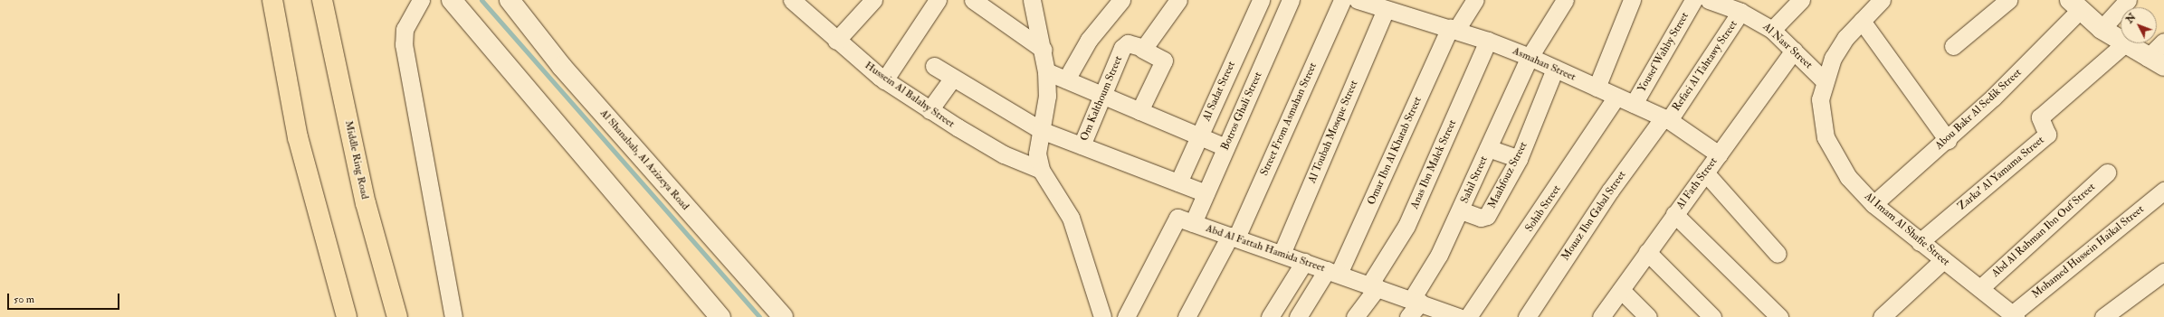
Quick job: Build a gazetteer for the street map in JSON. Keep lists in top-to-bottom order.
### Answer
{
  "streets": {
    "highway": ["Middle Ring Road"],
    "street": [
      "Al Nasr Street",
      "Yousef Wahby Street",
      "Asmahan Street",
      "Refaei Al Tahtawy Street",
      "Al Sadat Street",
      "Hussein Al Balahy Street",
      "Om Kalthoum Street",
      "Abou Bakr Al Sedik Street",
      "Botros Ghali Street",
      "Street From Asmahan Street",
      "Al Toubah Mosque Street",
      "Omar Ibn Al Khatab Street",
      "Al Shanabab, Al Azizeya Road",
      "Anas Ibn Malek Street",
      "Zarka' Al Yamama Street",
      "Maahfouz Street",
      "Sahil Street",
      "Al Fath Street",
      "Sohib Street",
      "Mouaz Ibn Gabal Street",
      "Al Imam Al Shafie Street",
      "Abd Al Rahman Ibn Ouf Street",
      "Abd Al Fattah Hamida Street",
      "Mohamed Hussein Haikal Street"
    ]
  },
  "crossings": [
    ["Al Nasr Street", "Refaei Al Tahtawy Street"],
    ["Al Nasr Street", "Al Fath Street"],
    ["Al Nasr Street", "Al Imam Al Shafie Street"],
    ["Yousef Wahby Street", "Asmahan Street"],
    ["Asmahan Street", "Refaei Al Tahtawy Street"],
    ["Asmahan Street", "Al Toubah Mosque Street"],
    ["Asmahan Street", "Omar Ibn Al Khatab Street"],
    ["Asmahan Street", "Anas Ibn Malek Street"],
    ["Asmahan Street", "Maahfouz Street"],
    ["Asmahan Street", "Sahil Street"],
    ["Asmahan Street", "Al Fath Street"],
    ["Asmahan Street", "Sohib Street"],
    ["Asmahan Street", "Mouaz Ibn Gabal Street"],
    ["Refaei Al Tahtawy Street", "Mouaz Ibn Gabal Street"],
    ["Abou Bakr Al Sedik Street", "Al Imam Al Shafie Street"],
    ["Botros Ghali Street", "Abd Al Fattah Hamida Street"],
    ["Street From Asmahan Street", "Abd Al Fattah Hamida Street"],
    ["Al Toubah Mosque Street", "Abd Al Fattah Hamida Street"],
    ["Omar Ibn Al Khatab Street", "Abd Al Fattah Hamida Street"],
    ["Anas Ibn Malek Street", "Abd Al Fattah Hamida Street"],
    ["Zarka' Al Yamama Street", "Al Imam Al Shafie Street"],
    ["Maahfouz Street", "Sahil Street"],
    ["Sahil Street", "Abd Al Fattah Hamida Street"],
    ["Al Imam Al Shafie Street", "Abd Al Rahman Ibn Ouf Street"],
    ["Al Imam Al Shafie Street", "Mohamed Hussein Haikal Street"]
  ],
  "scale_bar": "50 m",
  "north": "top left"
}
